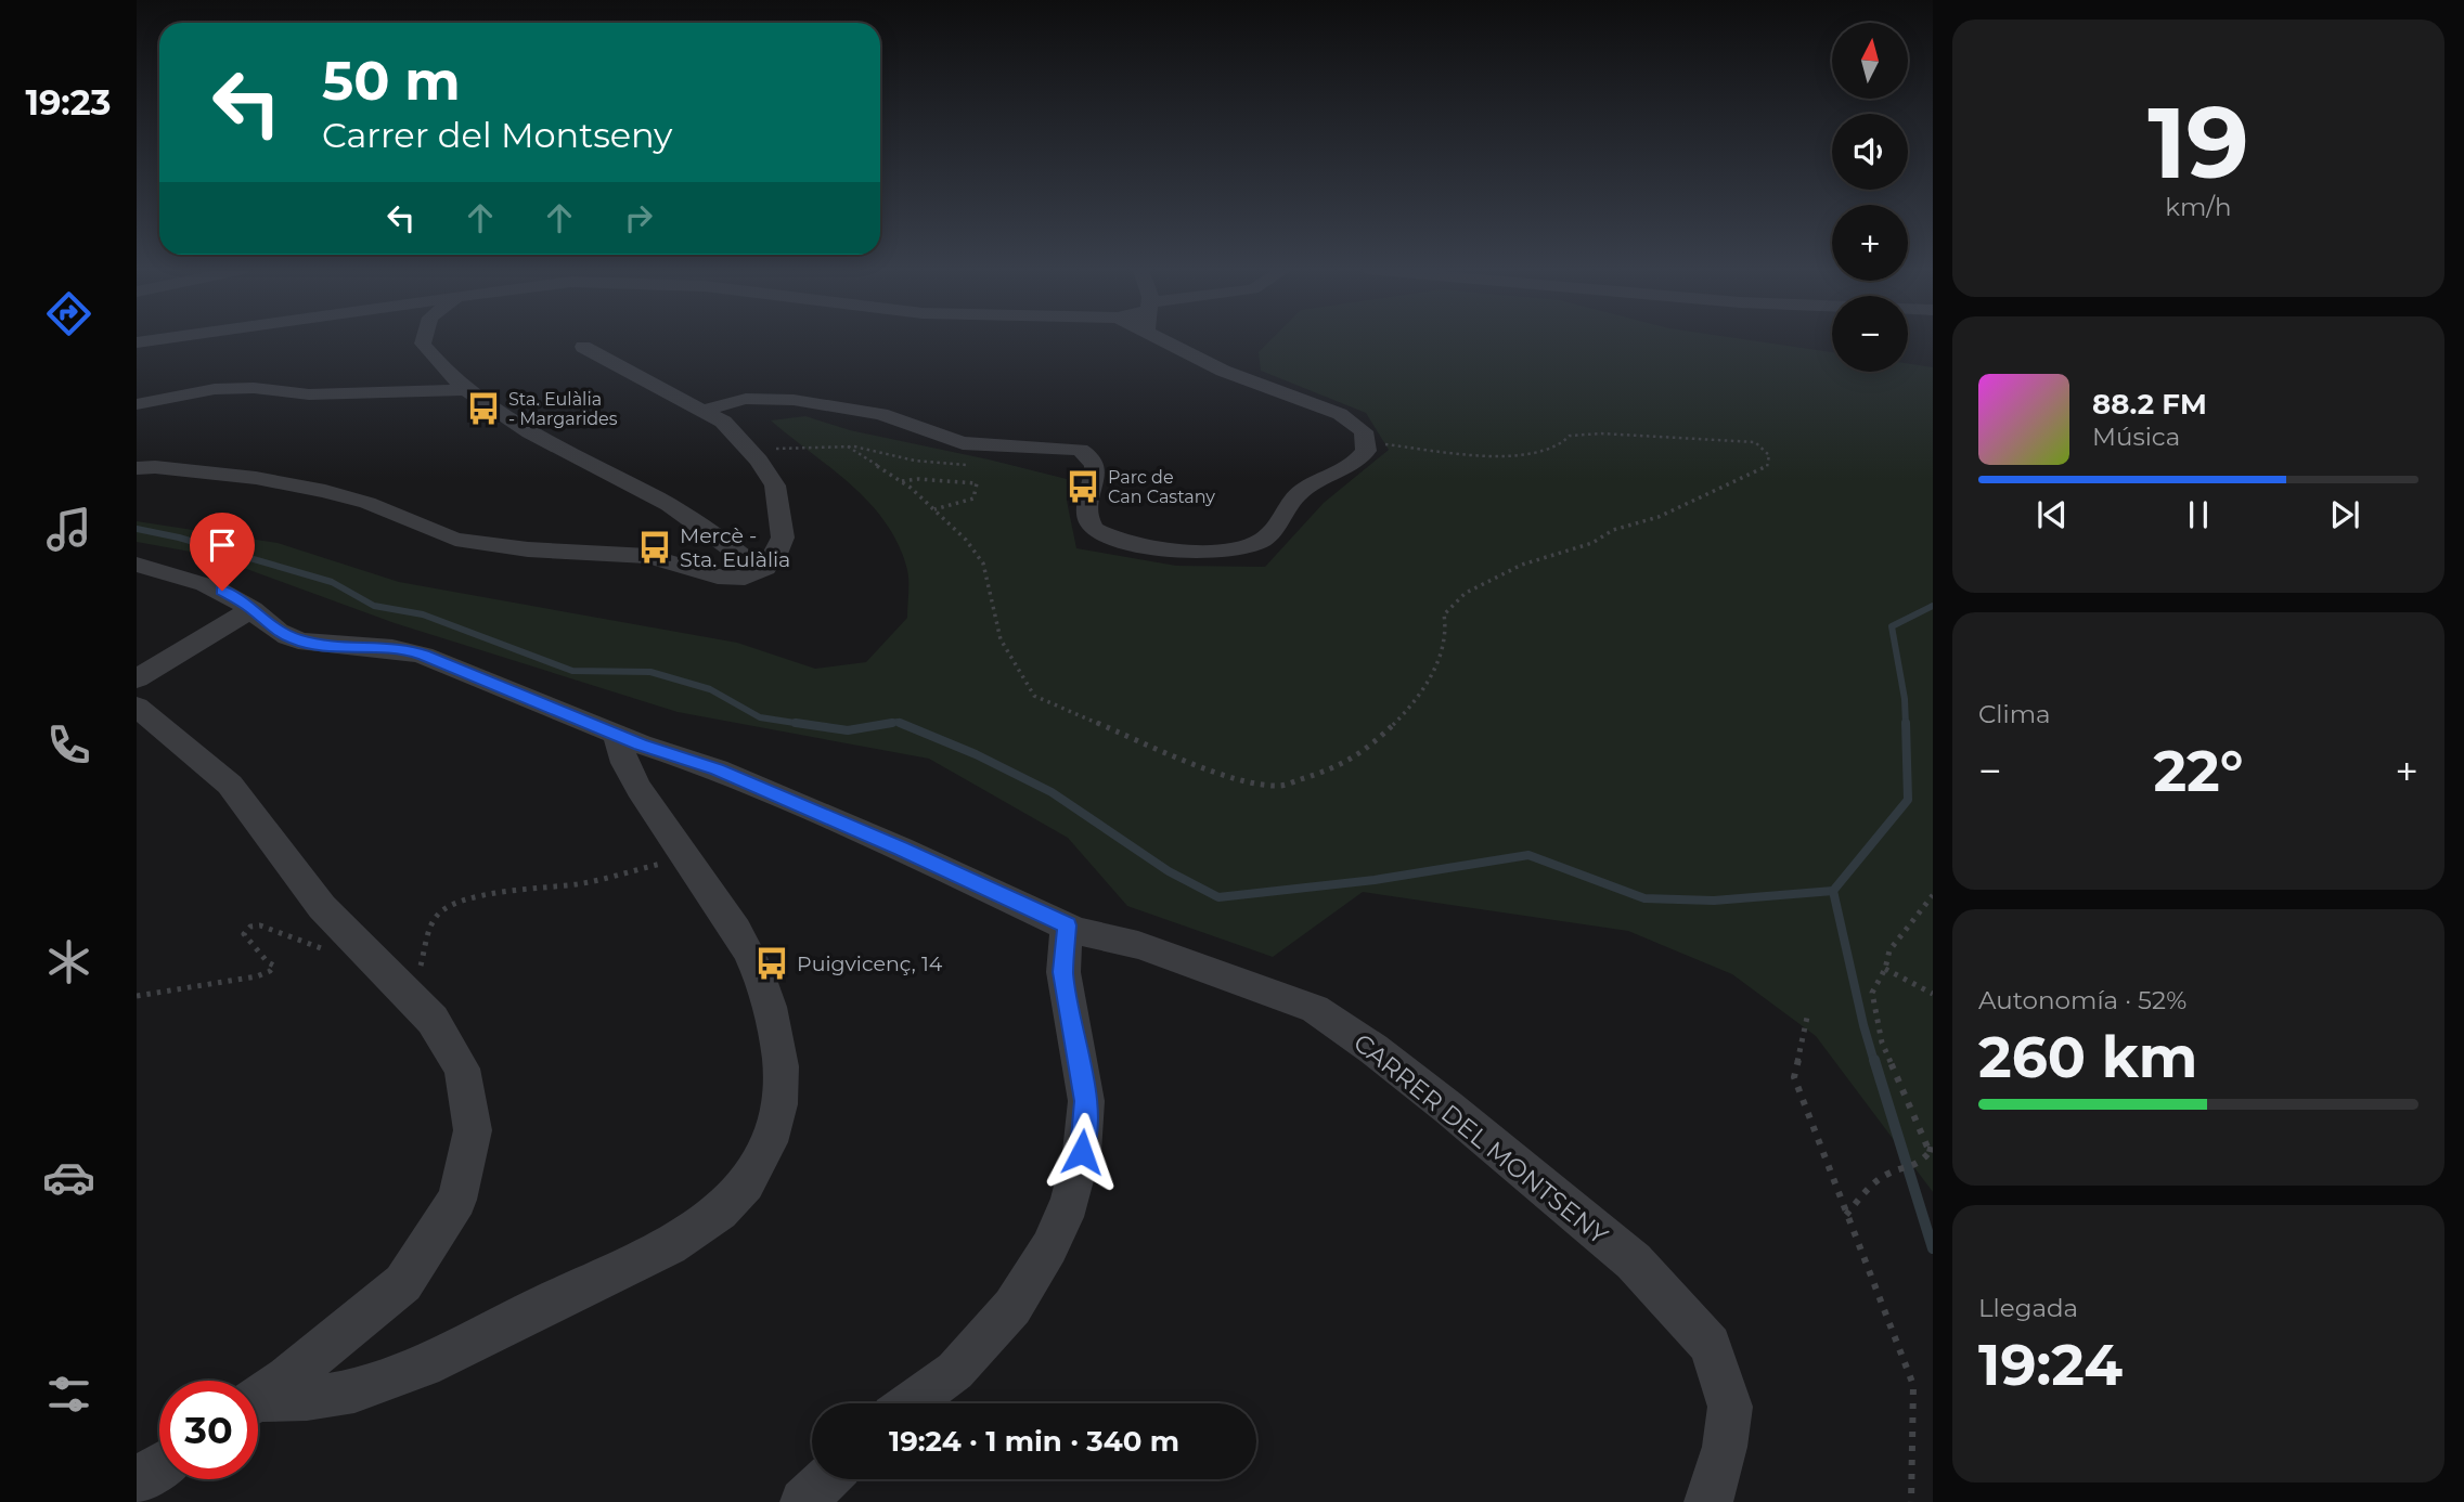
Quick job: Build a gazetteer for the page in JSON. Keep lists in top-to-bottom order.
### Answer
{
  "streets": {
    "street": ["CARRER DEL MONTSENY"]
  },
  "places": {
    "bus stop": [
      "Sta. Eulàlia - Margarides",
      "Parc de Can Castany",
      "Mercè - Sta. Eulàlia",
      "Puigvicenç, 14"
    ]
  },
  "north": "top",
  "page": {
    "tabs": "19:23",
    "tile": [
      ["19", "km/h"],
      "Clima",
      ["Autonomía · 52%", "260 km"],
      ["Llegada", "19:24"]
    ],
    "map_buttons": ["+", "−"],
    "turn": ["50 m", "Carrer del Montseny"],
    "song": ["88.2 FM", "Música"],
    "heat": ["−", "22°", "+"],
    "limit": "30",
    "trip": "19:24 · 1 min · 340 m"
  }
}
